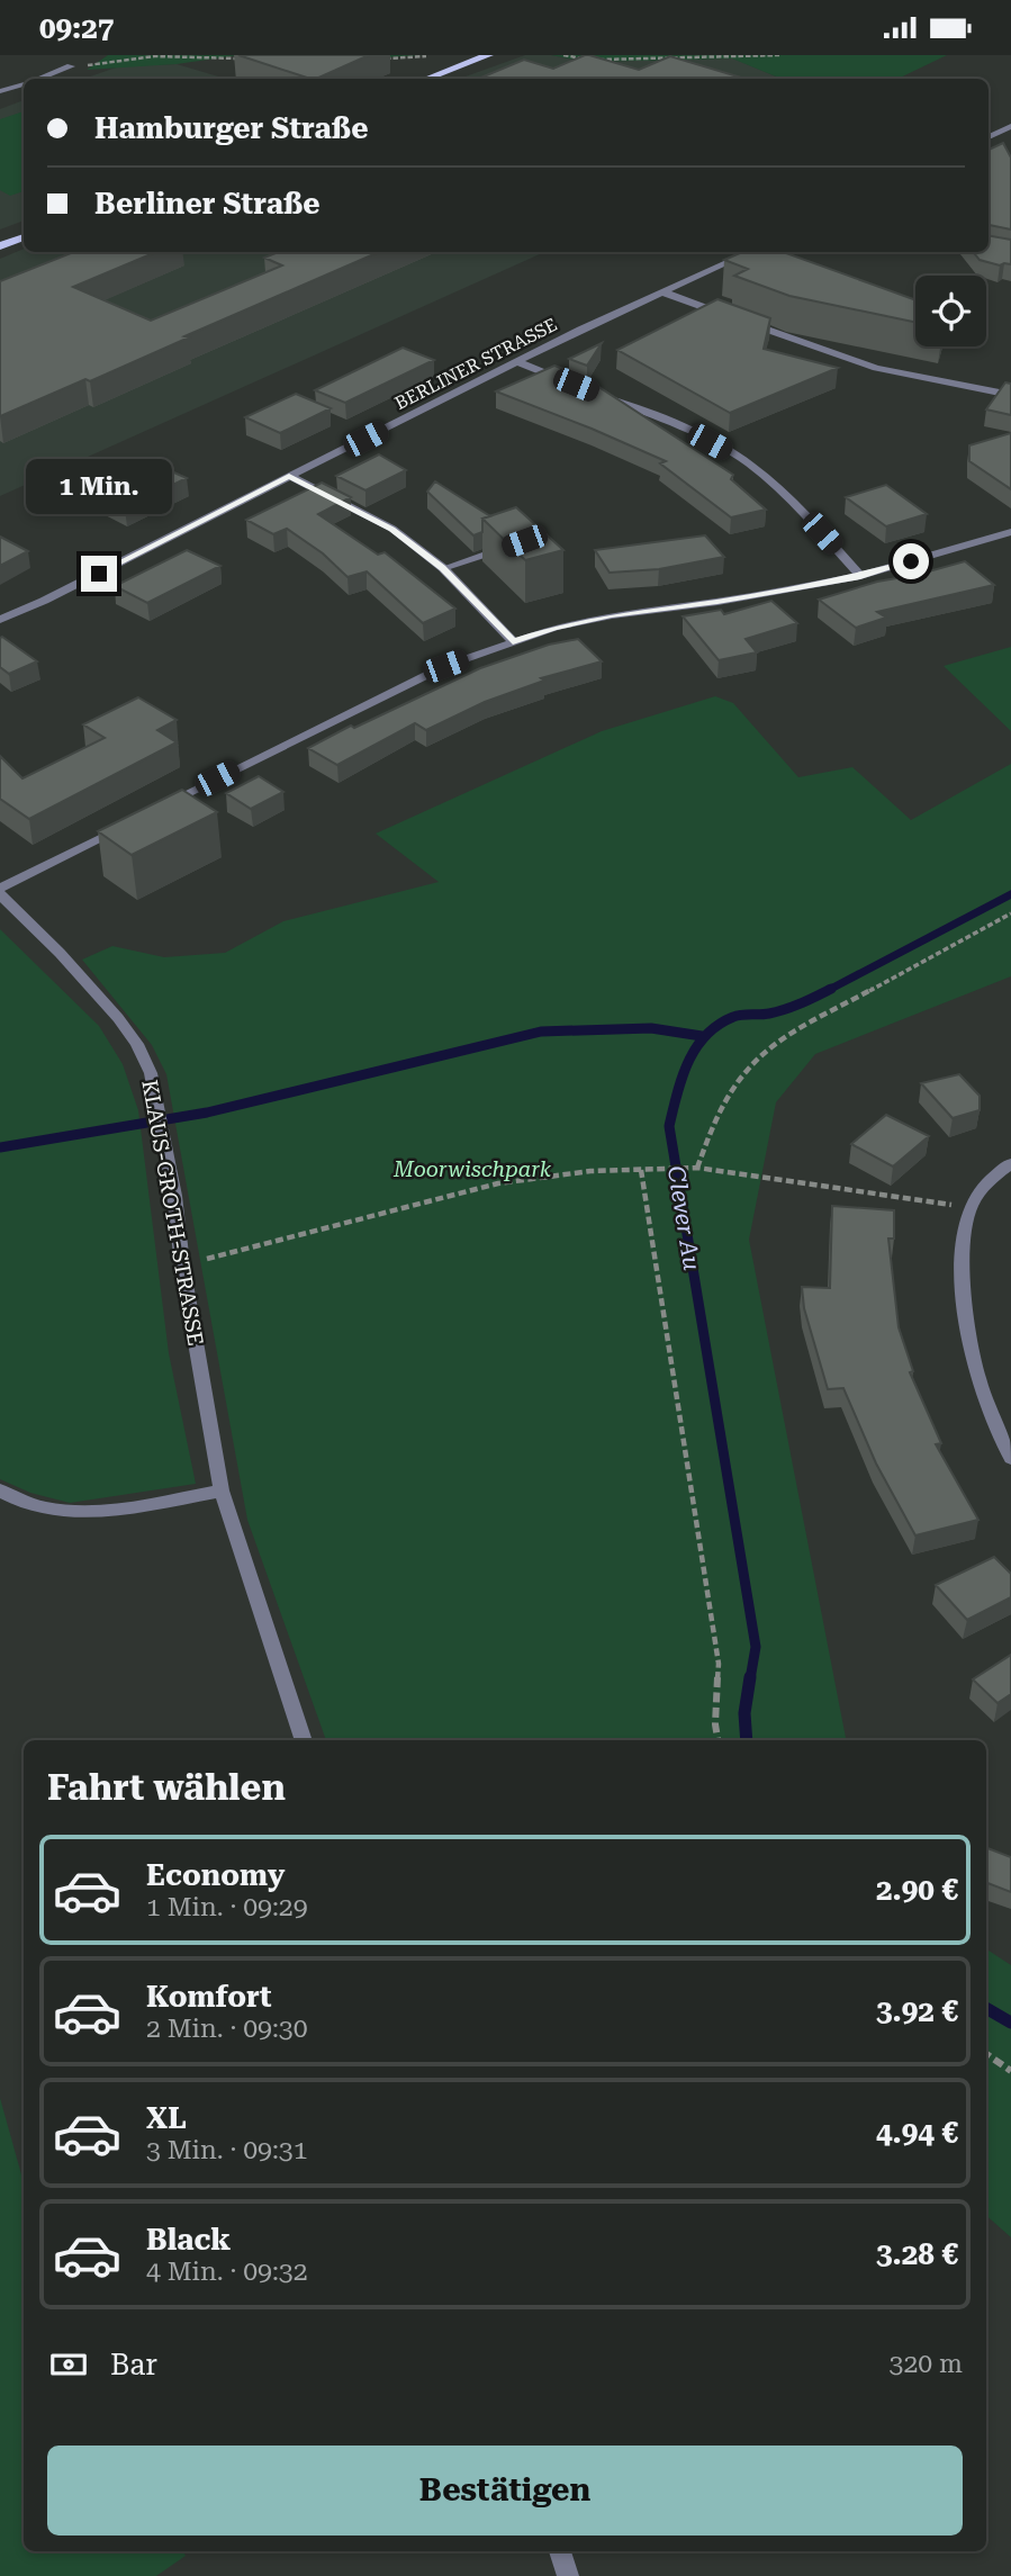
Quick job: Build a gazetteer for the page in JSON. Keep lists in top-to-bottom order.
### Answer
{
  "streets": {
    "street": ["BERLINER STRASSE", "KLAUS-GROTH-STRASSE"]
  },
  "water": ["Clever Au"],
  "parks": ["Moorwischpark"],
  "page": {
    "status": "09:27",
    "banner": ["Hamburger Straße", "Berliner Straße"],
    "bubble": "1 Min.",
    "heading": "Fahrt wählen",
    "list": [
      {
        "name": "Economy",
        "note": "1 Min. · 09:29",
        "value": "2.90 €"
      },
      {
        "name": "Komfort",
        "note": "2 Min. · 09:30",
        "value": "3.92 €"
      },
      {
        "name": "XL",
        "note": "3 Min. · 09:31",
        "value": "4.94 €"
      },
      {
        "name": "Black",
        "note": "4 Min. · 09:32",
        "value": "3.28 €"
      }
    ],
    "pay": ["Bar", "320 m"],
    "buttons": "Bestätigen"
  }
}
